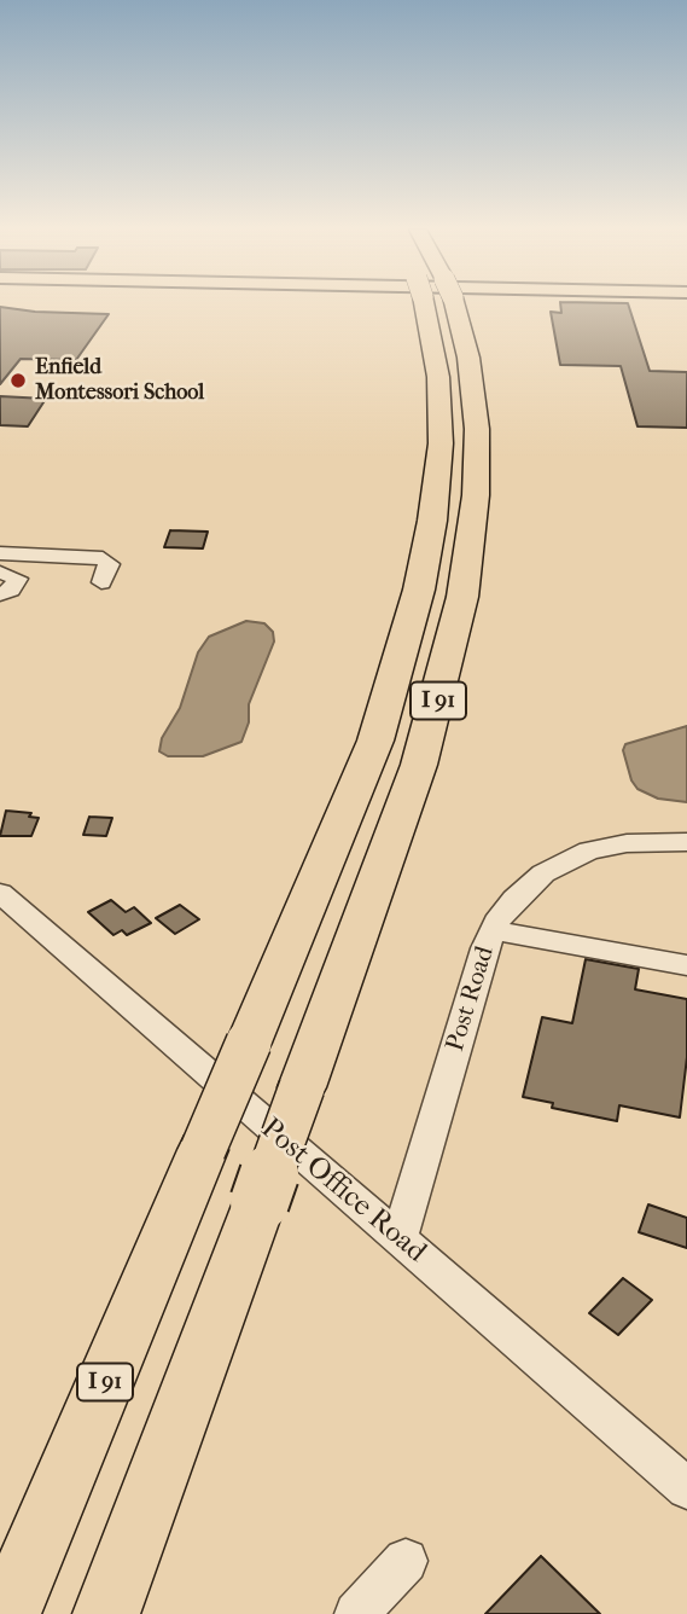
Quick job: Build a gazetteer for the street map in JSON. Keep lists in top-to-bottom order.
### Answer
{
  "streets": {
    "highway": ["I 91"],
    "street": ["Post Road", "Post Office Road"]
  },
  "crossings": [
    ["Post Road", "Post Office Road"]
  ],
  "places": ["Enfield Montessori School"]
}
